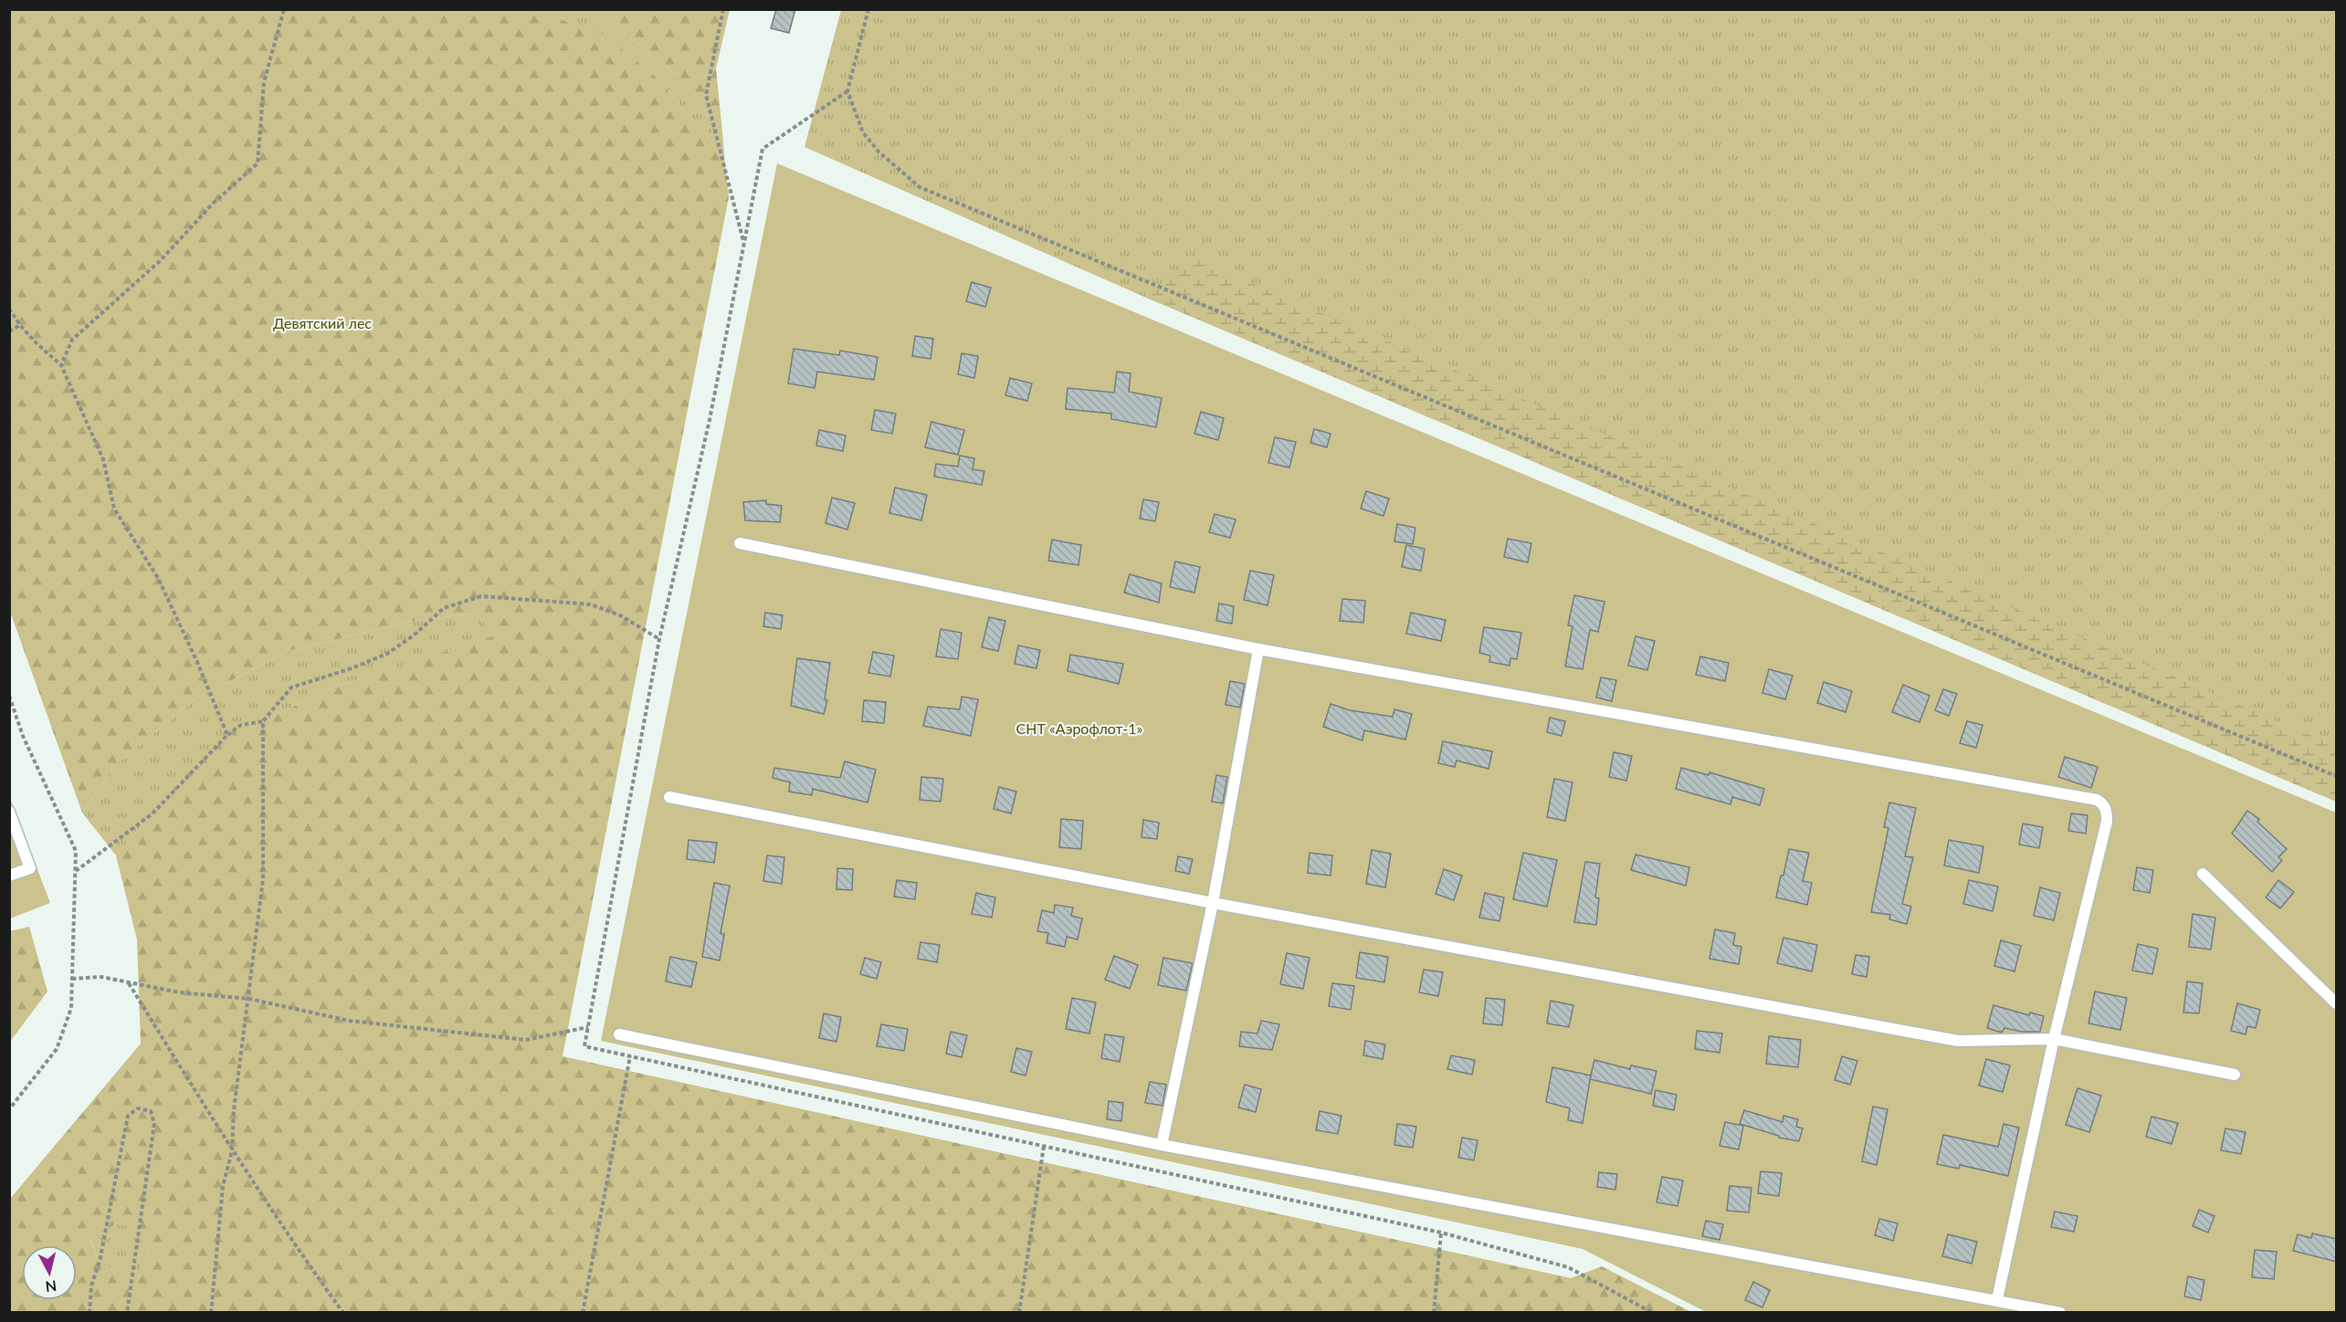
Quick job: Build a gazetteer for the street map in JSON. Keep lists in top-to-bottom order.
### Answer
{
  "parks": ["Девятский лес", "СНТ «Аэрофлот-1»"],
  "north": "bottom"
}
